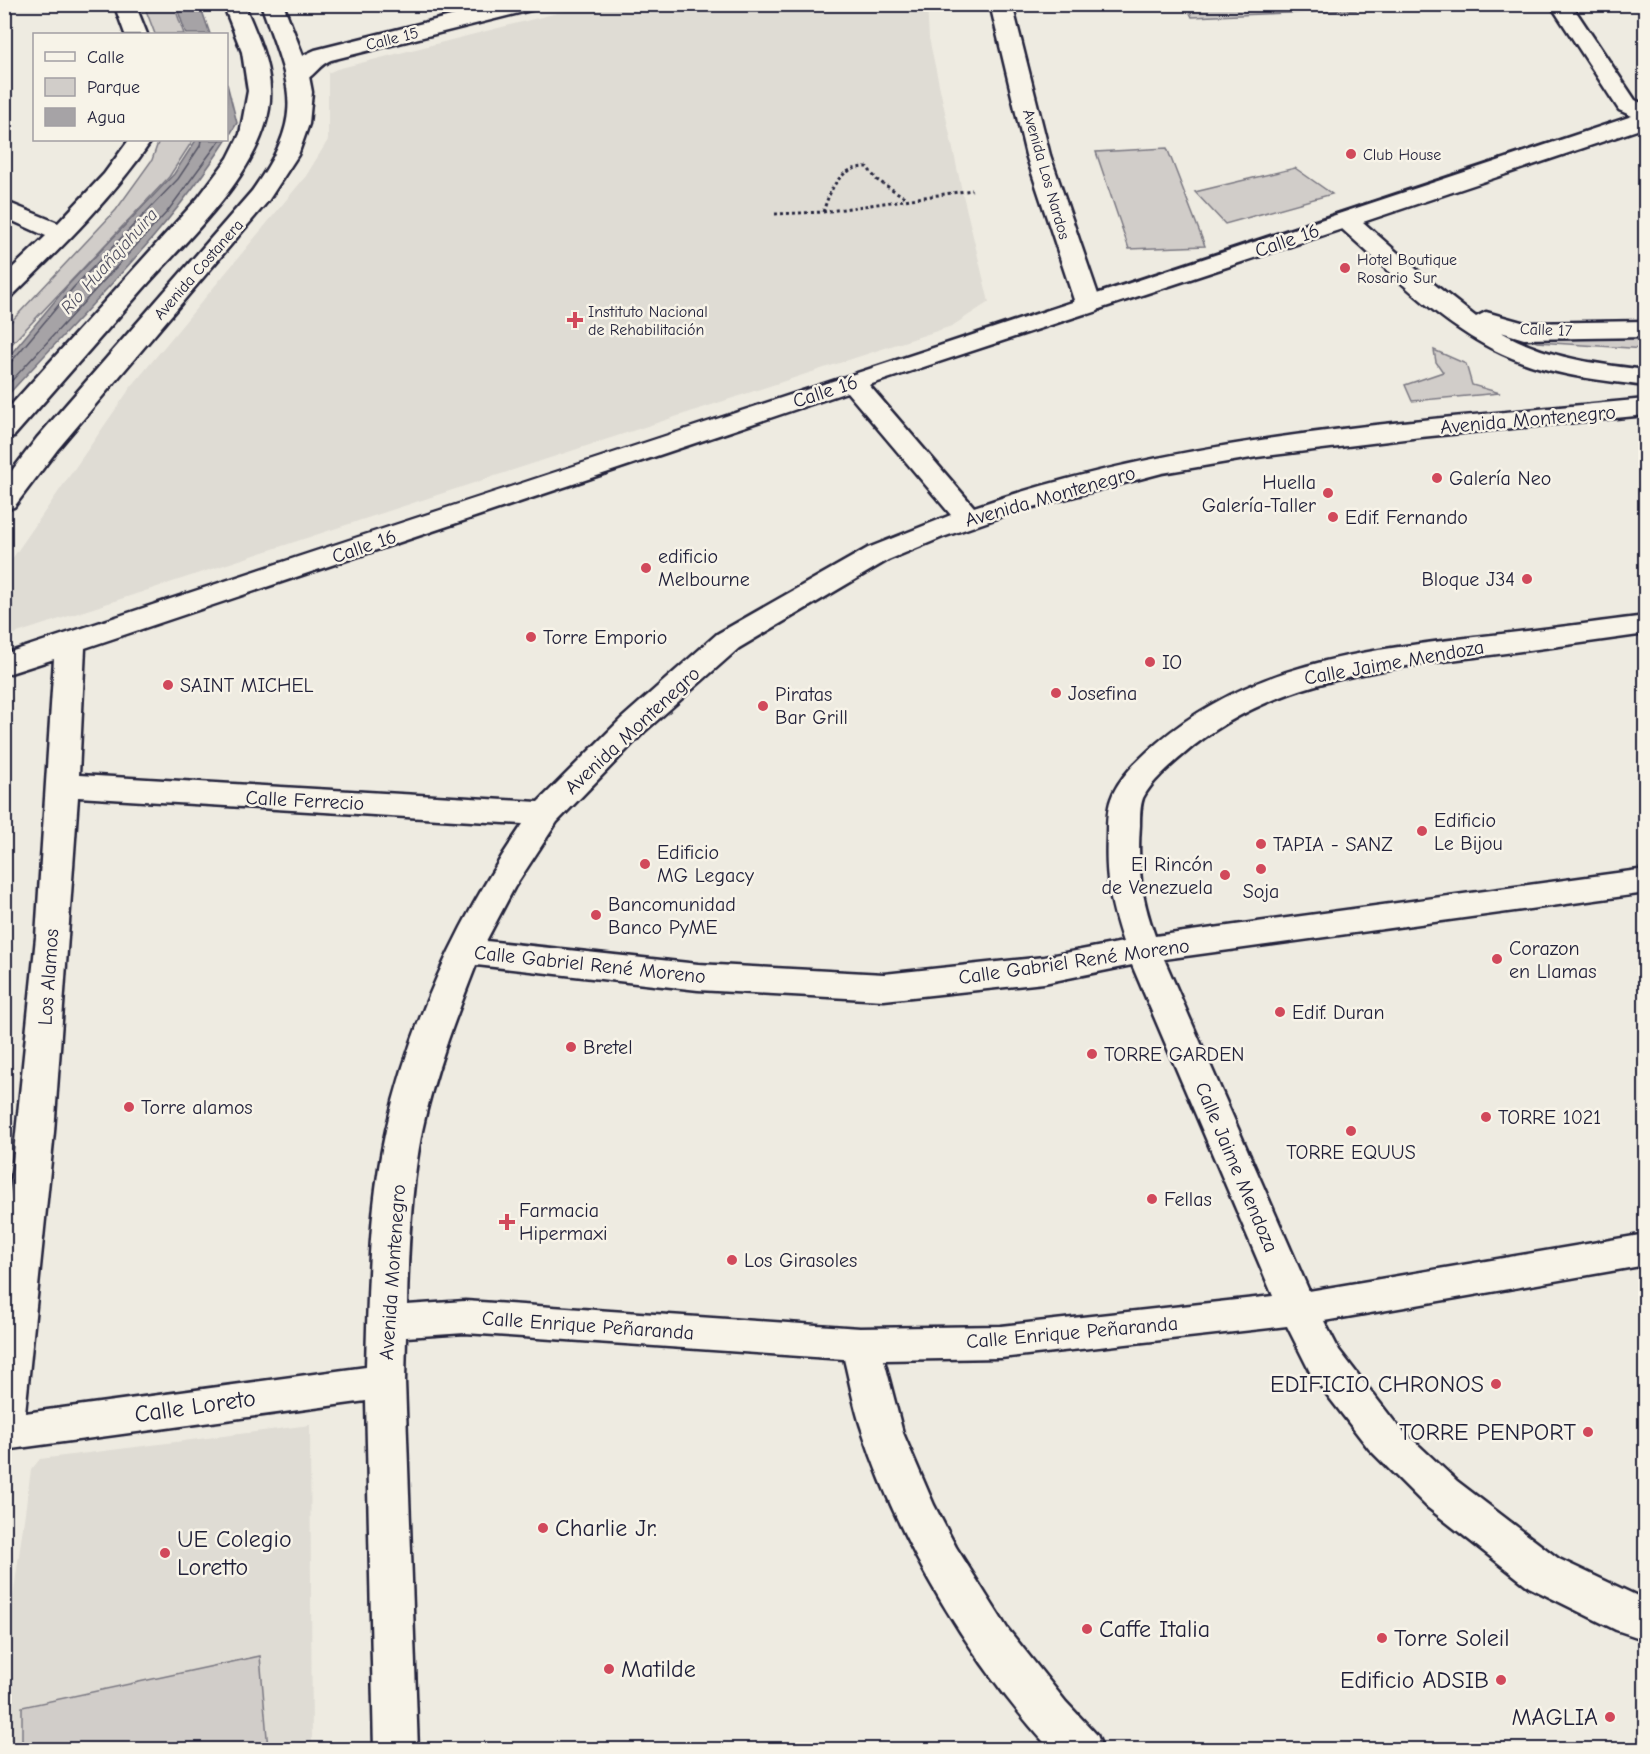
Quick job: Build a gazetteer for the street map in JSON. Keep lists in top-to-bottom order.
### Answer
{
  "streets": {
    "street": [
      "Calle 15",
      "Avenida Los Nardos",
      "Calle 16",
      "Avenida Costanera",
      "Calle 17",
      "Avenida Montenegro",
      "Calle Jaime Mendoza",
      "Calle Ferrecio",
      "Calle Gabriel René Moreno",
      "Los Alamos",
      "Calle Enrique Peñaranda",
      "Calle Loreto"
    ]
  },
  "crossings": [
    ["Calle 15", "Avenida Costanera"],
    ["Avenida Los Nardos", "Calle 16"],
    ["Calle 16", "Los Alamos"],
    ["Avenida Montenegro", "Calle Ferrecio"],
    ["Avenida Montenegro", "Calle Gabriel René Moreno"],
    ["Avenida Montenegro", "Calle Enrique Peñaranda"],
    ["Avenida Montenegro", "Calle Loreto"],
    ["Calle Jaime Mendoza", "Calle Gabriel René Moreno"],
    ["Calle Jaime Mendoza", "Calle Enrique Peñaranda"],
    ["Calle Ferrecio", "Los Alamos"]
  ],
  "water": ["Río Huañajahuira"],
  "places": {
    "other": [
      "Club House",
      "Hotel Boutique Rosario Sur",
      "Galería Neo",
      "Huella Galería-Taller",
      "Edif. Fernando",
      "edificio Melbourne",
      "Bloque J34",
      "Torre Emporio",
      "IO",
      "SAINT MICHEL",
      "Josefina",
      "Piratas Bar Grill",
      "Edificio Le Bijou",
      "TAPIA - SANZ",
      "Edificio MG Legacy",
      "Soja",
      "El Rincón de Venezuela",
      "Bancomunidad Banco PyME",
      "Corazon en Llamas",
      "Edif. Duran",
      "Bretel",
      "TORRE GARDEN",
      "Torre alamos",
      "TORRE 1021",
      "TORRE EQUUS",
      "Fellas",
      "Los Girasoles",
      "EDIFICIO CHRONOS",
      "TORRE PENPORT",
      "Charlie Jr.",
      "UE Colegio Loretto",
      "Caffe Italia",
      "Torre Soleil",
      "Matilde",
      "Edificio ADSIB",
      "MAGLIA"
    ],
    "health": ["Instituto Nacional de Rehabilitación", "Farmacia Hipermaxi"]
  },
  "legend": ["Calle", "Parque", "Agua"]
}
